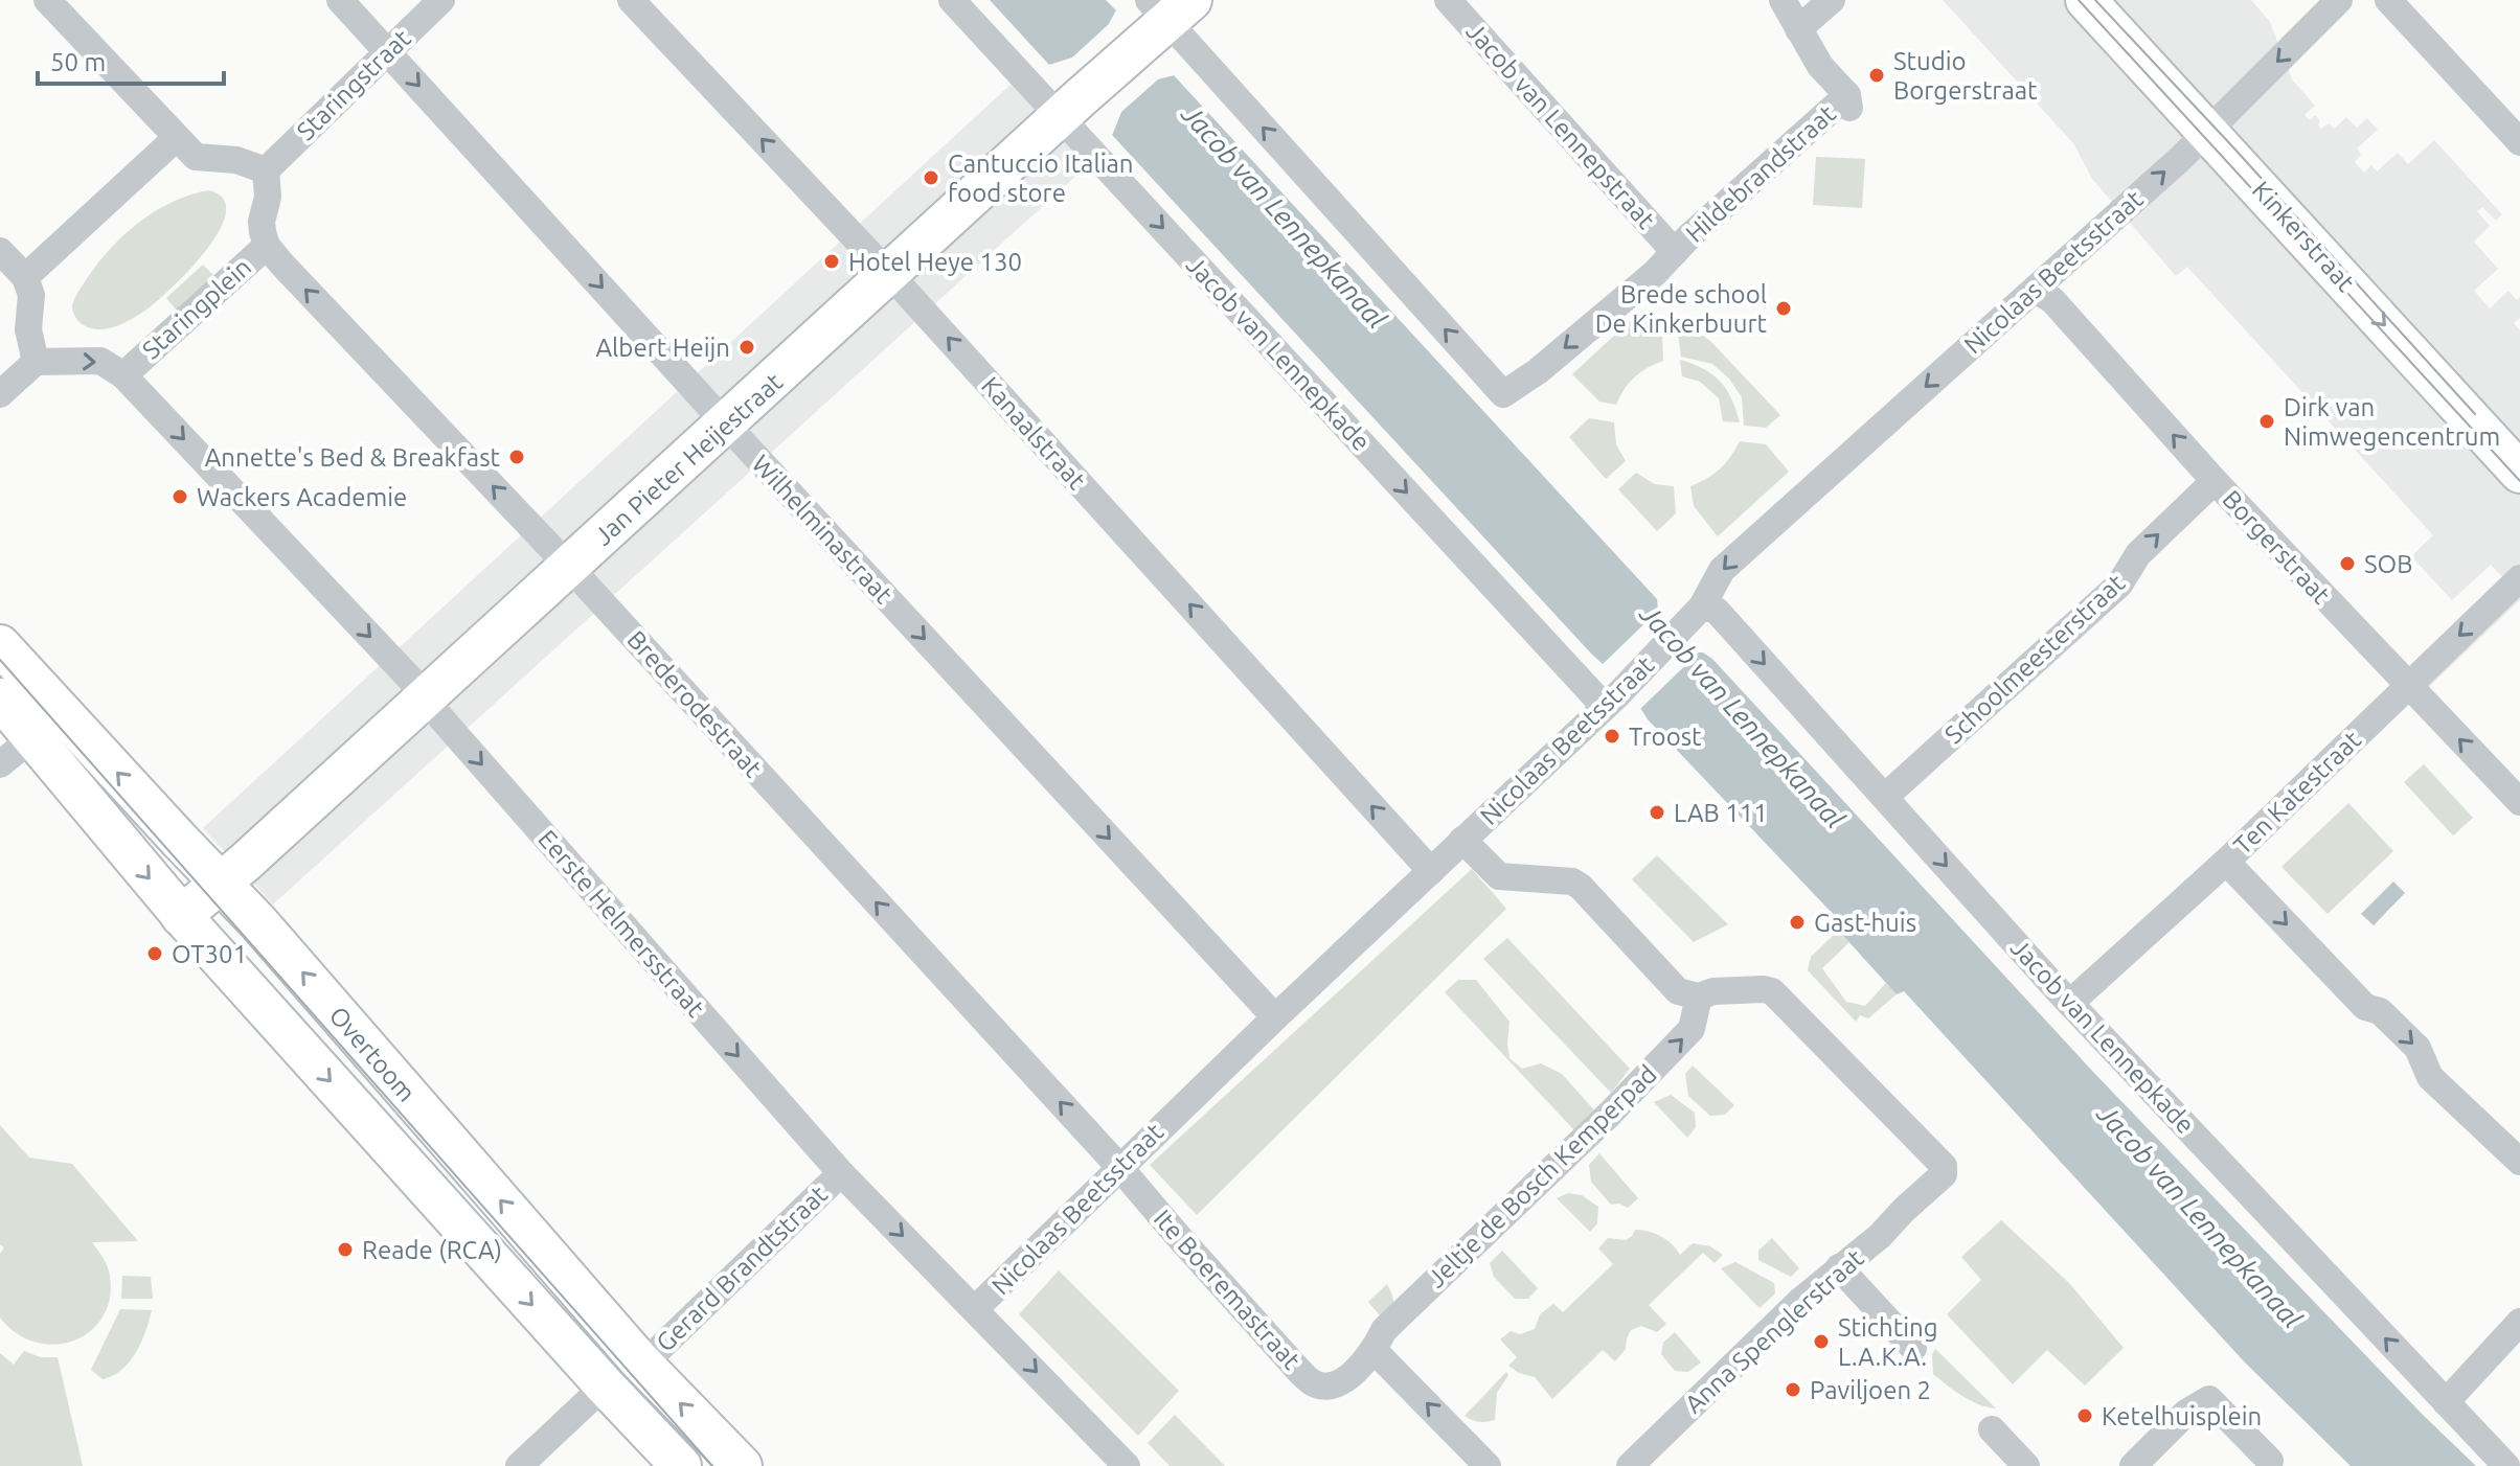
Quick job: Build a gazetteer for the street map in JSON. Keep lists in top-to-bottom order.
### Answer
{
  "streets": {
    "main road": ["Kinkerstraat", "Jan Pieter Heijestraat", "Overtoom"],
    "street": [
      "Staringstraat",
      "Jacob van Lennepstraat",
      "Hildebrandstraat",
      "Nicolaas Beetsstraat",
      "Staringplein",
      "Jacob van Lennepkade",
      "Kanaalstraat",
      "Wilhelminastraat",
      "Borgerstraat",
      "Schoolmeesterstraat",
      "Brederodestraat",
      "Ten Katestraat",
      "Eerste Helmersstraat",
      "Jeltje de Bosch Kemperpad",
      "Gerard Brandtstraat",
      "Ite Boeremastraat",
      "Anna Spenglerstraat"
    ]
  },
  "crossings": [
    ["Staringstraat", "Staringplein"],
    ["Staringstraat", "Wilhelminastraat"],
    ["Jacob van Lennepstraat", "Hildebrandstraat"],
    ["Hildebrandstraat", "Jan Pieter Heijestraat"],
    ["Kinkerstraat", "Nicolaas Beetsstraat"],
    ["Nicolaas Beetsstraat", "Jacob van Lennepkade"],
    ["Nicolaas Beetsstraat", "Kanaalstraat"],
    ["Nicolaas Beetsstraat", "Wilhelminastraat"],
    ["Nicolaas Beetsstraat", "Borgerstraat"],
    ["Nicolaas Beetsstraat", "Brederodestraat"],
    ["Nicolaas Beetsstraat", "Eerste Helmersstraat"],
    ["Nicolaas Beetsstraat", "Ite Boeremastraat"],
    ["Staringplein", "Brederodestraat"],
    ["Staringplein", "Eerste Helmersstraat"],
    ["Jacob van Lennepkade", "Jan Pieter Heijestraat"],
    ["Jacob van Lennepkade", "Schoolmeesterstraat"],
    ["Jacob van Lennepkade", "Ten Katestraat"],
    ["Kanaalstraat", "Jan Pieter Heijestraat"],
    ["Jan Pieter Heijestraat", "Wilhelminastraat"],
    ["Jan Pieter Heijestraat", "Brederodestraat"],
    ["Jan Pieter Heijestraat", "Eerste Helmersstraat"],
    ["Jan Pieter Heijestraat", "Overtoom"],
    ["Borgerstraat", "Schoolmeesterstraat"],
    ["Borgerstraat", "Ten Katestraat"],
    ["Brederodestraat", "Ite Boeremastraat"],
    ["Eerste Helmersstraat", "Gerard Brandtstraat"],
    ["Overtoom", "Gerard Brandtstraat"],
    ["Jeltje de Bosch Kemperpad", "Ite Boeremastraat"],
    ["Jeltje de Bosch Kemperpad", "Anna Spenglerstraat"]
  ],
  "one_way": [
    "Kinkerstraat",
    "Kanaalstraat",
    "Wilhelminastraat",
    "Borgerstraat",
    "Schoolmeesterstraat",
    "Brederodestraat",
    "Eerste Helmersstraat",
    "Jeltje de Bosch Kemperpad"
  ],
  "water": ["Jacob van Lennepkanaal"],
  "places": [
    "Studio Borgerstraat",
    "Cantuccio Italian food store",
    "Hotel Heye 130",
    "Brede school De Kinkerbuurt",
    "Albert Heijn",
    "Dirk van Nimwegencentrum",
    "Annette's Bed & Breakfast",
    "Wackers Academie",
    "SOB",
    "Troost",
    "LAB 111",
    "Gast-huis",
    "OT301",
    "Reade (RCA)",
    "Stichting L.A.K.A.",
    "Paviljoen 2",
    "Ketelhuisplein"
  ],
  "scale_bar": "50 m"
}
